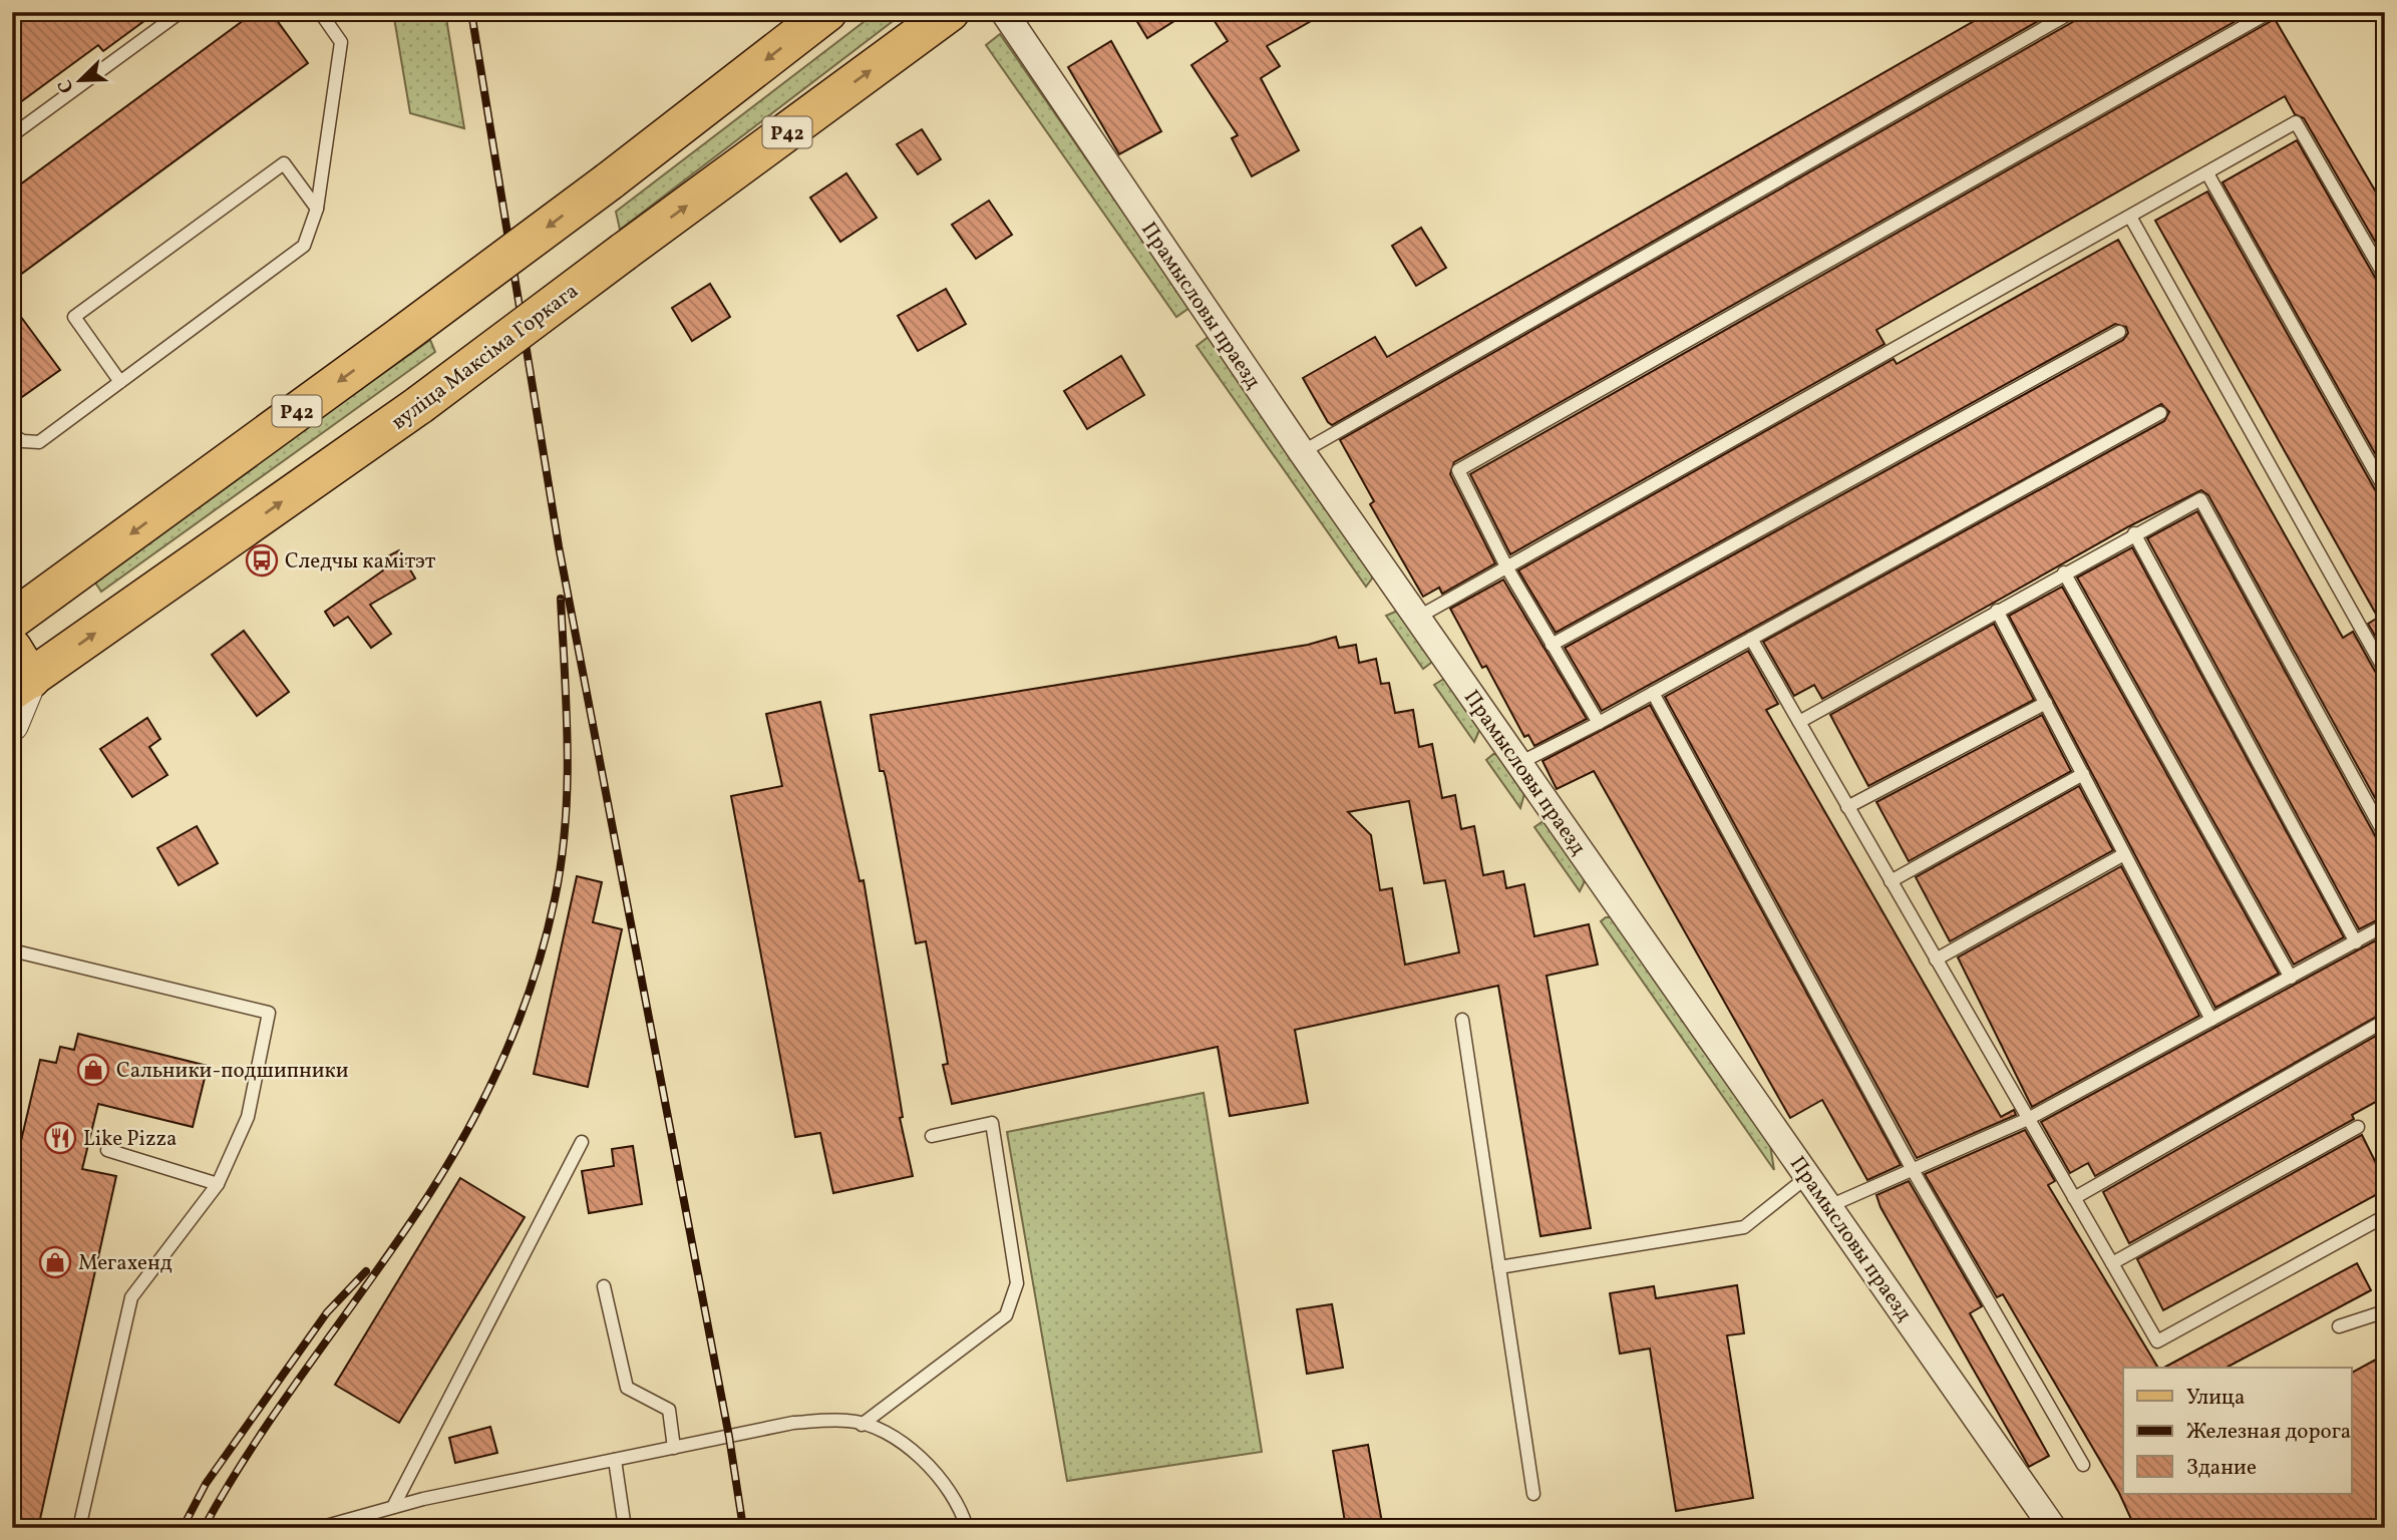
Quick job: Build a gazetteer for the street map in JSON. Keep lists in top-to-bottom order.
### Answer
{
  "streets": {
    "main road": ["Р42", "вуліца Максіма Горкага"],
    "street": ["Прамысловы праезд"]
  },
  "places": {
    "bus stop": ["Следчы камітэт"],
    "shop": ["Сальники-подшипники", "Мегахенд"],
    "restaurant": ["Like Pizza"]
  },
  "legend": ["Улица", "Железная дорога", "Здание"],
  "north": "bottom left"
}
